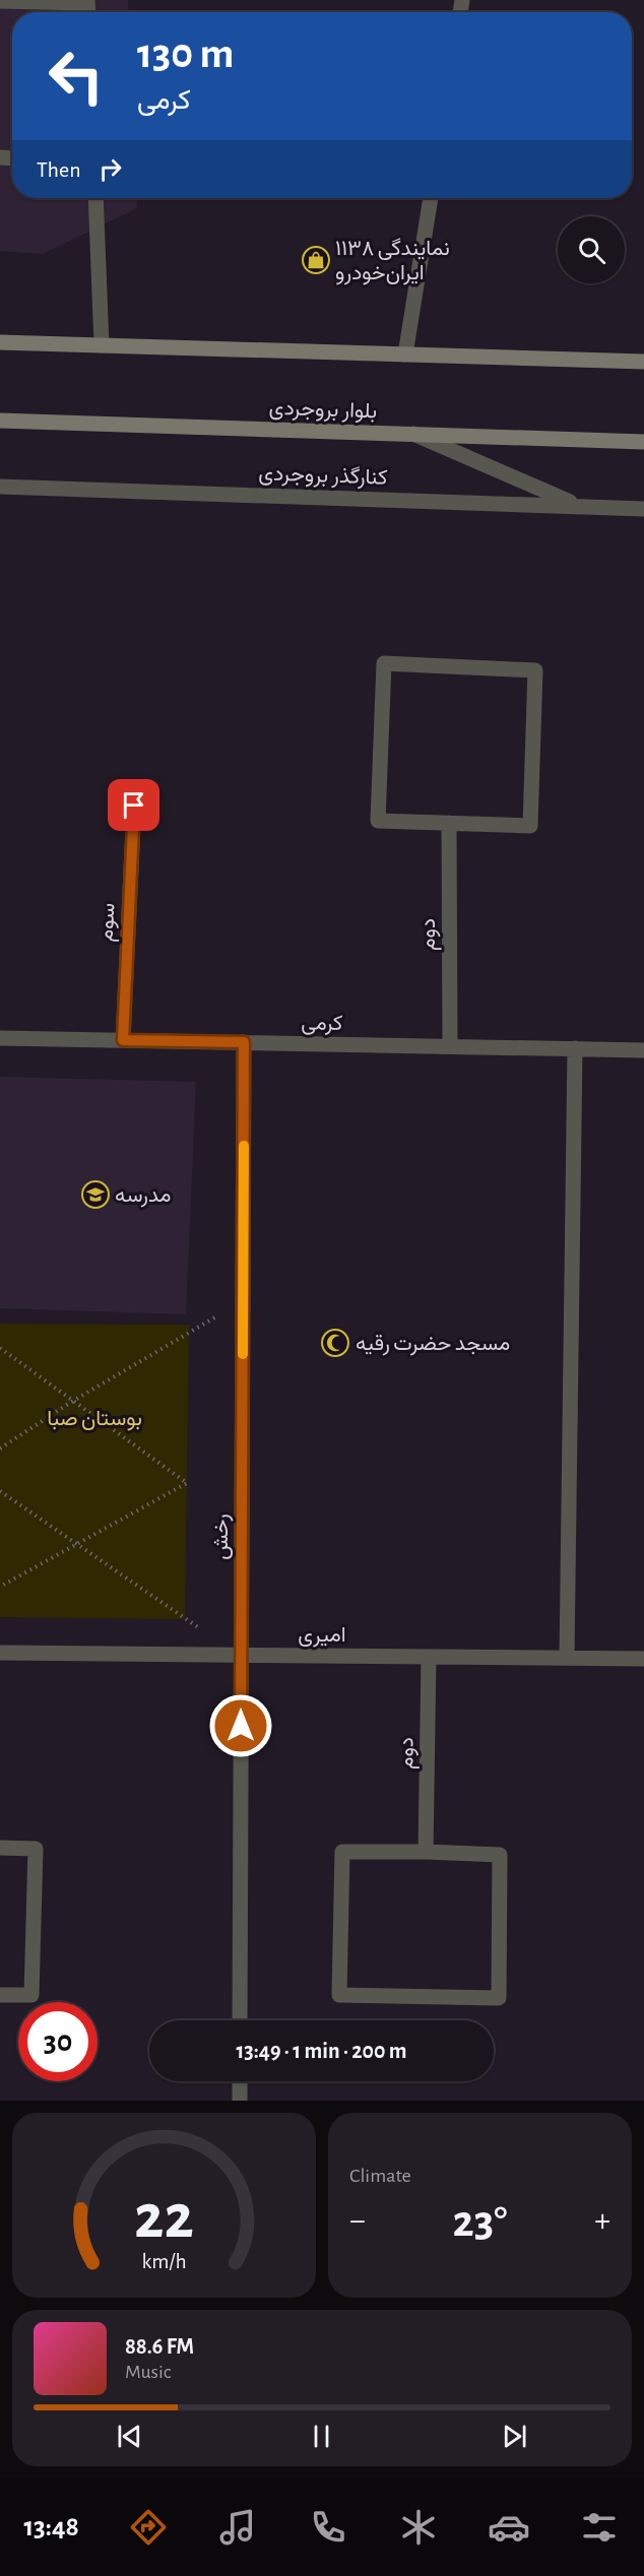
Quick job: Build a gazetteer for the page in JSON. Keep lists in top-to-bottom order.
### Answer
{
  "streets": {
    "main road": ["بلوار بروجردی"],
    "street": [
      "کنارگذر بروجردی",
      "سوم",
      "دوم",
      "کرمی",
      "رخش",
      "امیری"
    ]
  },
  "crossings": [
    ["سوم", "کرمی"],
    ["دوم", "کرمی"],
    ["دوم", "امیری"],
    ["کرمی", "رخش"],
    ["رخش", "امیری"]
  ],
  "parks": ["بوستان صبا"],
  "places": {
    "shop": ["نمایندگی ۱۱۳۸ ایران‌خودرو"],
    "school or university": ["مدرسه"],
    "mosque": ["مسجد حضرت رقیه"]
  },
  "page": {
    "turn": ["130 m", "کرمی"],
    "then": "Then",
    "limit": "30",
    "trip": "13:49 · 1 min · 200 m",
    "tile": "Climate",
    "heat": ["−", "23°", "+"],
    "song": ["88.6 FM", "Music"],
    "tabs": "13:48",
    "gauge": ["22", "km/h"]
  }
}
